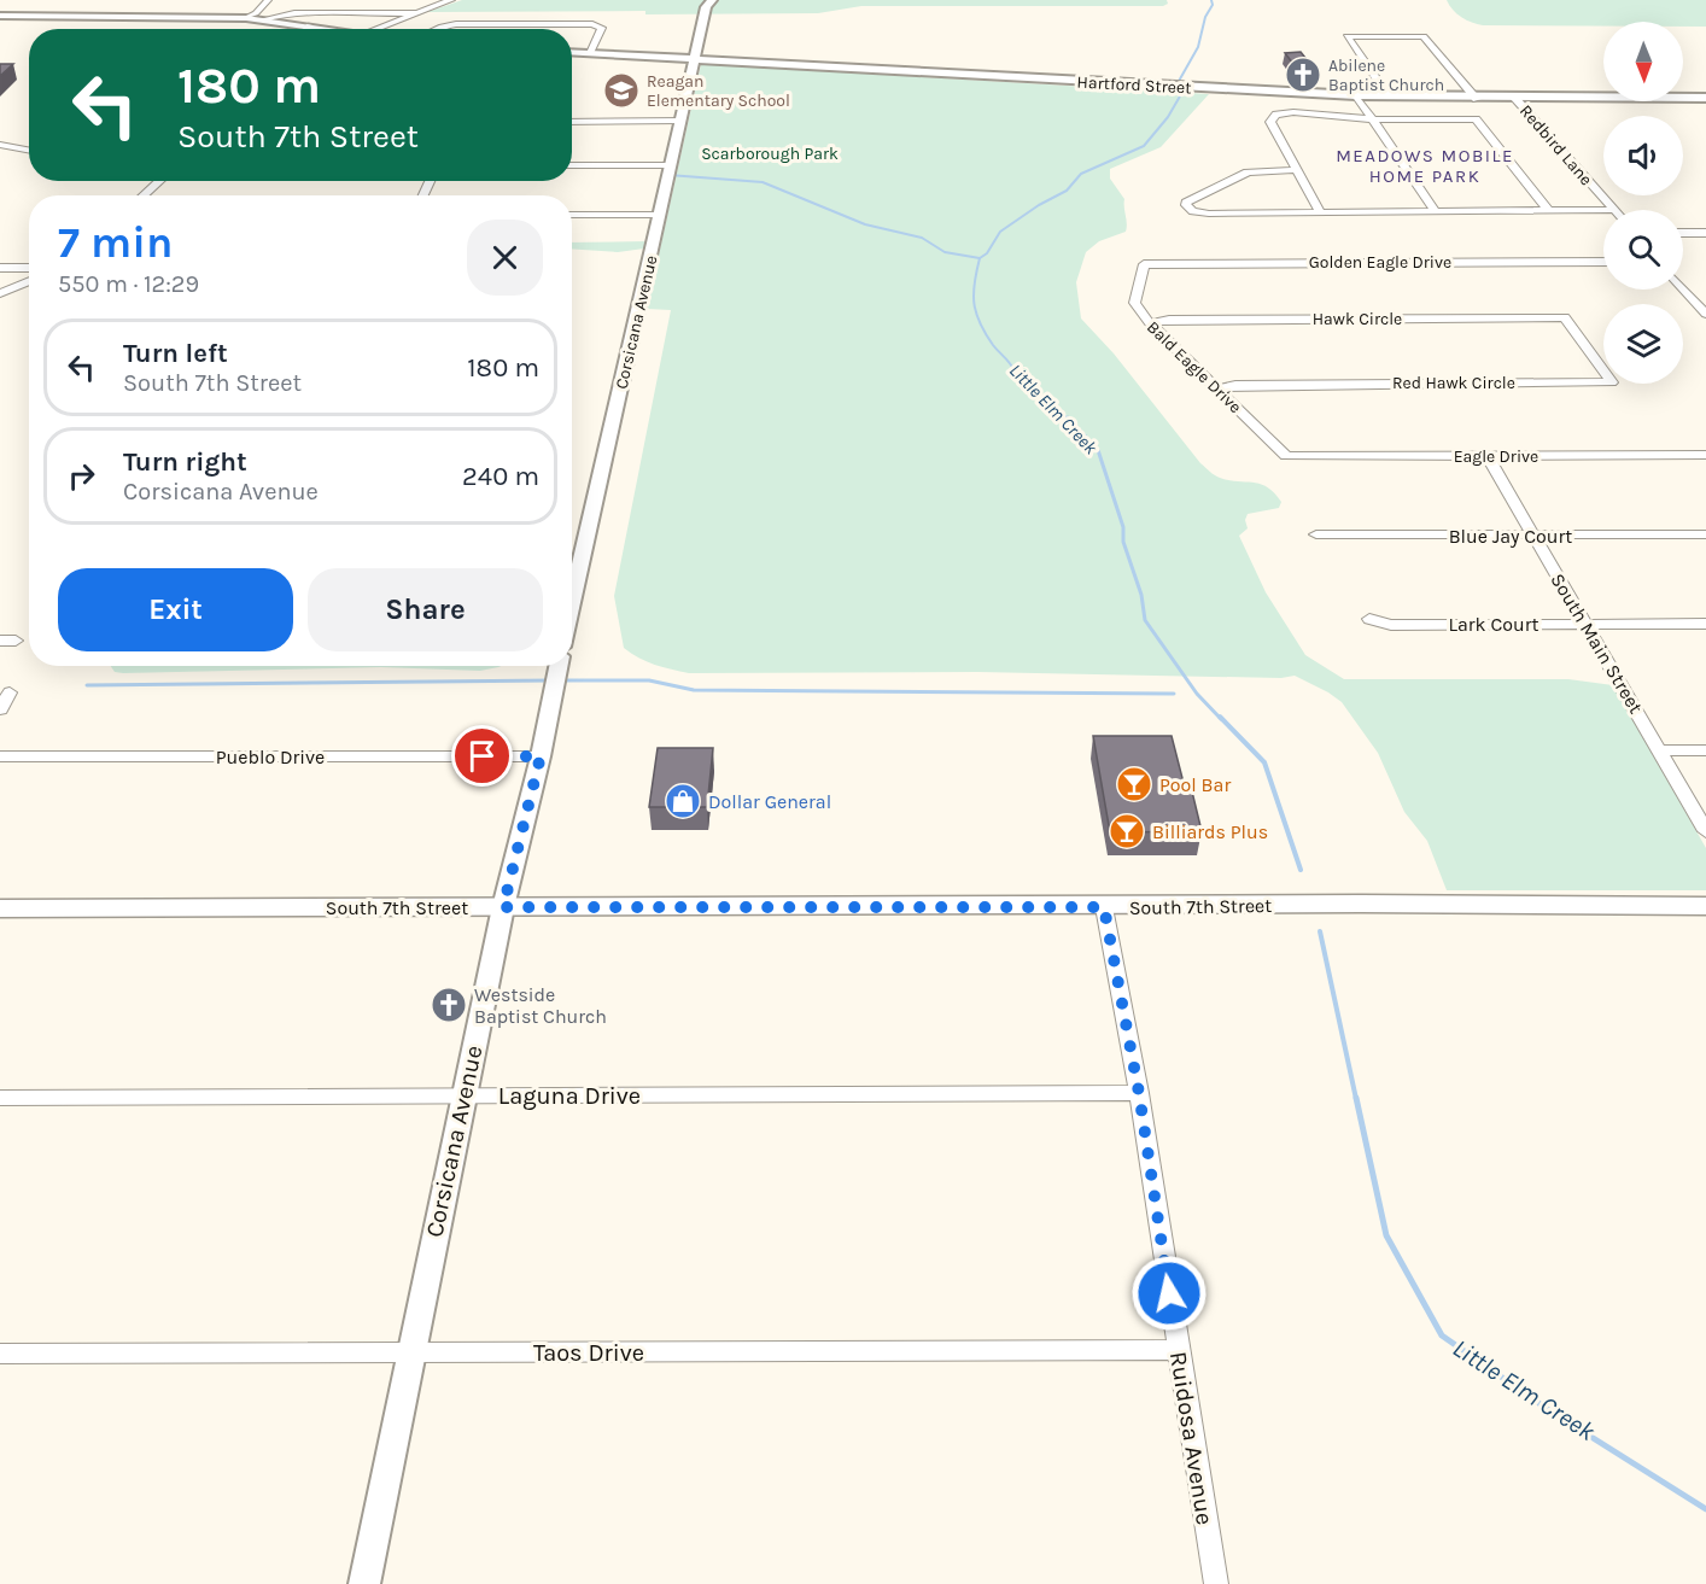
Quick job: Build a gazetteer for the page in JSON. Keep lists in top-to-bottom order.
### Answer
{
  "streets": {
    "main road": ["South 7th Street"],
    "street": [
      "Hartford Street",
      "Redbird Lane",
      "Golden Eagle Drive",
      "Hawk Circle",
      "Corsicana Avenue",
      "Bald Eagle Drive",
      "Red Hawk Circle",
      "Eagle Drive",
      "Blue Jay Court",
      "Lark Court",
      "South Main Street",
      "Pueblo Drive",
      "Laguna Drive",
      "Taos Drive",
      "Ruidosa Avenue"
    ]
  },
  "crossings": [
    ["Hartford Street", "Redbird Lane"],
    ["Hartford Street", "Corsicana Avenue"],
    ["Golden Eagle Drive", "Bald Eagle Drive"],
    ["Hawk Circle", "Bald Eagle Drive"],
    ["Hawk Circle", "Red Hawk Circle"],
    ["Corsicana Avenue", "Pueblo Drive"],
    ["Corsicana Avenue", "South 7th Street"],
    ["Corsicana Avenue", "Laguna Drive"],
    ["Corsicana Avenue", "Taos Drive"],
    ["Bald Eagle Drive", "Red Hawk Circle"],
    ["Bald Eagle Drive", "Eagle Drive"],
    ["Eagle Drive", "South Main Street"],
    ["Blue Jay Court", "South Main Street"],
    ["Lark Court", "South Main Street"],
    ["South 7th Street", "Ruidosa Avenue"],
    ["Laguna Drive", "Ruidosa Avenue"],
    ["Taos Drive", "Ruidosa Avenue"]
  ],
  "districts": ["MEADOWS MOBILE HOME PARK"],
  "water": ["Little Elm Creek"],
  "parks": ["Scarborough Park"],
  "places": {
    "church": ["Abilene Baptist Church", "Westside Baptist Church"],
    "school or university": ["Reagan Elementary School"],
    "bar": ["Pool Bar", "Billiards Plus"],
    "shop": ["Dollar General"]
  },
  "north": "bottom",
  "page": {
    "turn": ["180 m", "South 7th Street"],
    "heading": ["7 min", "550 m · 12:29"],
    "list": [
      {
        "name": "Turn left",
        "note": "South 7th Street",
        "value": "180 m"
      },
      {
        "name": "Turn right",
        "note": "Corsicana Avenue",
        "value": "240 m"
      }
    ],
    "buttons": ["Exit", "Share"]
  }
}
